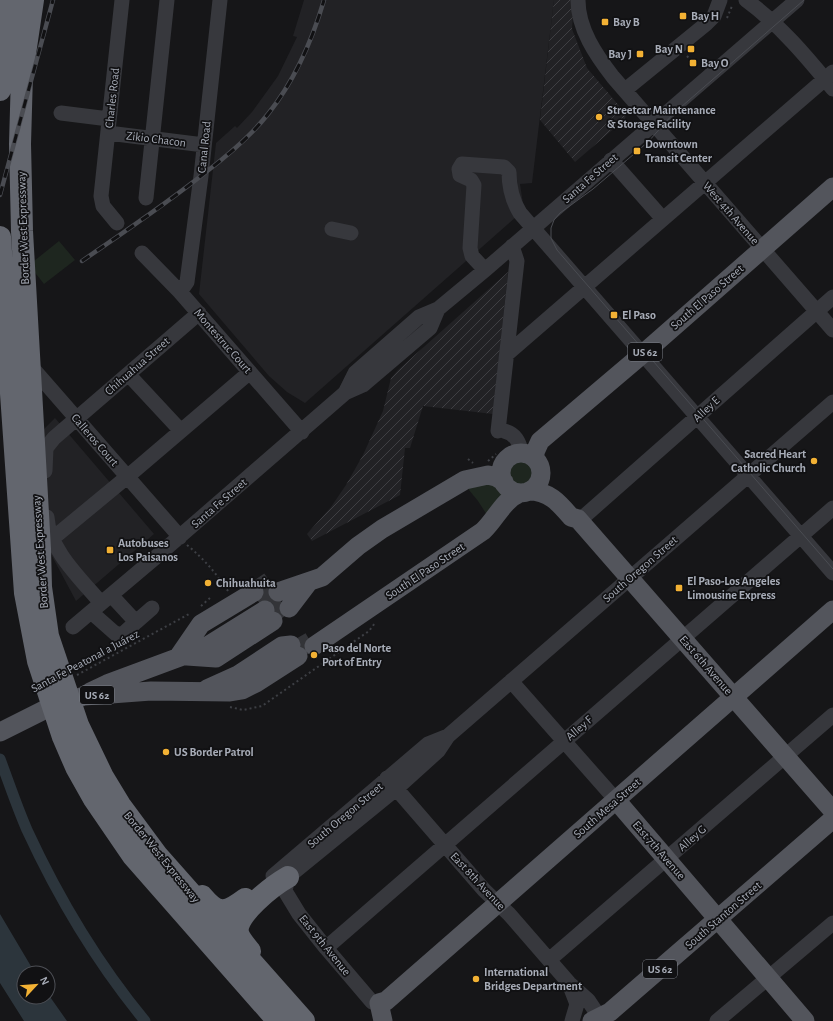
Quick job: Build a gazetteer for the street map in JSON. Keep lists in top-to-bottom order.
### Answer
{
  "streets": {
    "highway": ["Border West Expressway"],
    "main road": [
      "South El Paso Street",
      "US 62",
      "East 6th Avenue",
      "South Mesa Street",
      "East 7th Avenue",
      "South Stanton Street"
    ],
    "street": [
      "Charles Road",
      "Zikio Chacon",
      "Canal Road",
      "Santa Fe Street",
      "West 4th Avenue",
      "Montestruc Court",
      "Chihuahua Street",
      "Alley E",
      "Calleros Court",
      "South Oregon Street",
      "Alley F",
      "Alley G",
      "East 8th Avenue",
      "East 9th Avenue"
    ],
    "path": ["Santa Fe Peatonal a Juárez"]
  },
  "crossings": [
    ["Charles Road", "Zikio Chacon"],
    ["Zikio Chacon", "Canal Road"],
    ["Canal Road", "Montestruc Court"],
    ["Santa Fe Street", "West 4th Avenue"],
    ["Santa Fe Street", "Montestruc Court"],
    ["Santa Fe Street", "Chihuahua Street"],
    ["Santa Fe Street", "Calleros Court"],
    ["West 4th Avenue", "South El Paso Street"],
    ["West 4th Avenue", "Alley E"],
    ["South El Paso Street", "US 62"],
    ["South El Paso Street", "East 6th Avenue"],
    ["Montestruc Court", "Chihuahua Street"],
    ["US 62", "East 6th Avenue"],
    ["Chihuahua Street", "Calleros Court"],
    ["Alley E", "East 6th Avenue"],
    ["South Oregon Street", "East 6th Avenue"],
    ["South Oregon Street", "East 7th Avenue"],
    ["South Oregon Street", "East 8th Avenue"],
    ["South Oregon Street", "East 9th Avenue"],
    ["East 6th Avenue", "Alley F"],
    ["East 6th Avenue", "South Mesa Street"],
    ["East 6th Avenue", "Alley G"],
    ["Alley F", "East 7th Avenue"],
    ["Alley F", "East 8th Avenue"],
    ["Alley F", "East 9th Avenue"],
    ["South Mesa Street", "East 7th Avenue"],
    ["South Mesa Street", "East 8th Avenue"],
    ["South Mesa Street", "East 9th Avenue"],
    ["Alley G", "East 7th Avenue"],
    ["Alley G", "East 8th Avenue"],
    ["East 7th Avenue", "South Stanton Street"],
    ["East 8th Avenue", "South Stanton Street"]
  ],
  "places": {
    "transit": [
      "Bay H",
      "Bay B",
      "Bay N",
      "Bay J",
      "Bay O",
      "Downtown Transit Center",
      "El Paso",
      "Autobuses Los Paisanos",
      "El Paso-Los Angeles Limousine Express"
    ],
    "other": [
      "Streetcar Maintenance & Storage Facility",
      "Sacred Heart Catholic Church",
      "Chihuahuita",
      "Paso del Norte Port of Entry",
      "US Border Patrol",
      "International Bridges Department"
    ]
  },
  "north": "top right"
}
